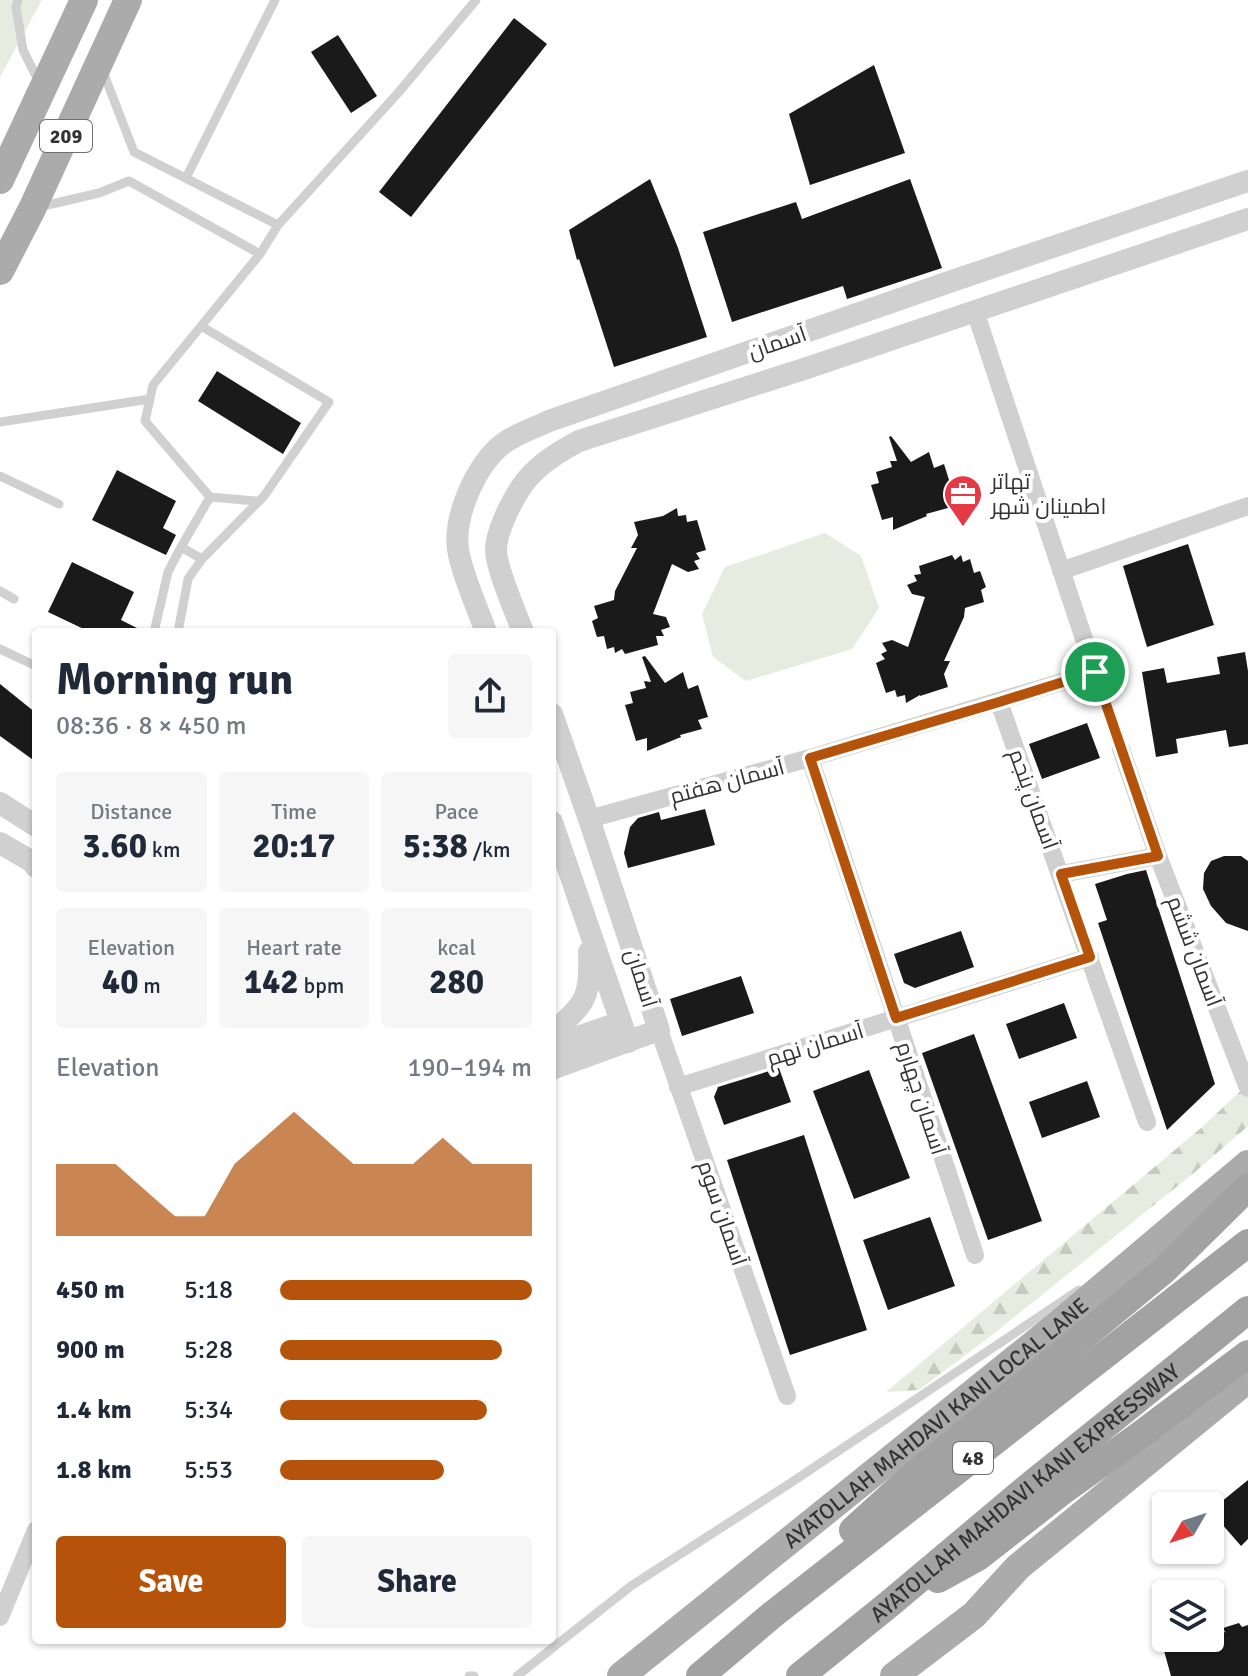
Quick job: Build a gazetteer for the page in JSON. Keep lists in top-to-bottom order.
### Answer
{
  "streets": {
    "highway": ["48", "AYATOLLAH MAHDAVI KANI EXPRESSWAY"],
    "main road": ["209", "AYATOLLAH MAHDAVI KANI LOCAL LANE"],
    "street": [
      "آسمان",
      "آسمان هفتم",
      "آسمان پنجم",
      "آسمان ششم",
      "آسمان نهم",
      "آسمان چهارم",
      "آسمان سوم"
    ]
  },
  "crossings": [
    ["آسمان", "آسمان هفتم"],
    ["آسمان", "آسمان سوم"],
    ["آسمان هفتم", "آسمان پنجم"],
    ["آسمان هفتم", "آسمان چهارم"],
    ["آسمان پنجم", "آسمان نهم"],
    ["آسمان نهم", "آسمان چهارم"],
    ["آسمان نهم", "آسمان سوم"]
  ],
  "places": {
    "office": ["تهاتر اطمینان شهر"]
  },
  "north": "bottom left",
  "page": {
    "heading": ["Morning run", "08:36 · 8 × 450 m"],
    "stats": [
      ["Distance", "3.60 km"],
      ["Time", "20:17"],
      ["Pace", "5:38 /km"],
      ["Elevation", "40 m"],
      ["Heart rate", "142 bpm"],
      ["kcal", "280"]
    ],
    "chart": ["Elevation", "190–194 m"],
    "list": [
      {
        "name": "450 m",
        "note": "5:18"
      },
      {
        "name": "900 m",
        "note": "5:28"
      },
      {
        "name": "1.4 km",
        "note": "5:34"
      },
      {
        "name": "1.8 km",
        "note": "5:53"
      }
    ],
    "buttons": ["Save", "Share"]
  }
}
